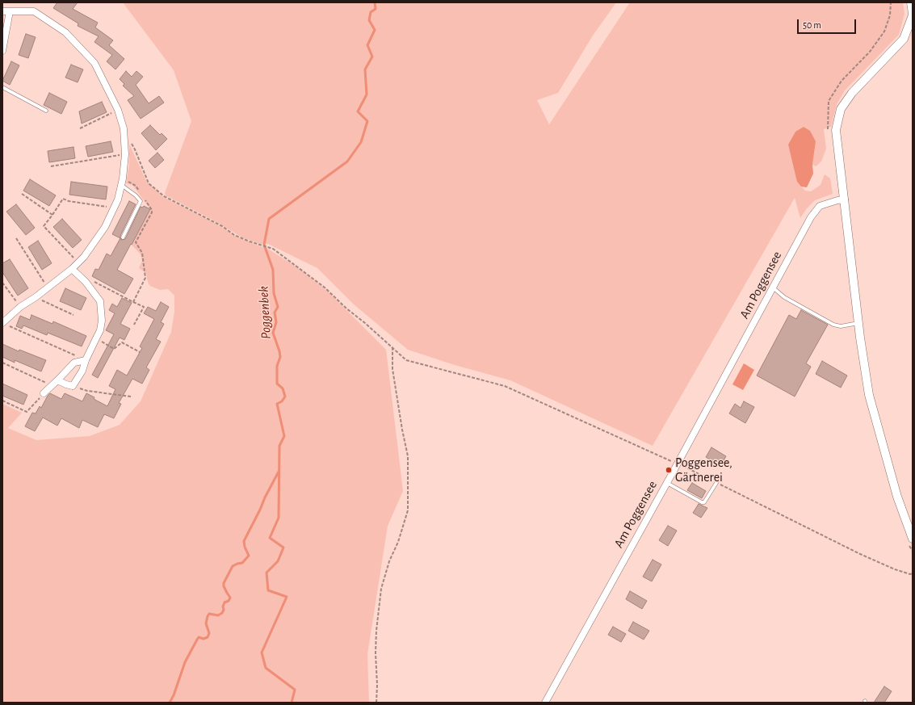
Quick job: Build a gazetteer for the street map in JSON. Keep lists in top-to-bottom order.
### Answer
{
  "streets": {
    "street": ["Am Poggensee"]
  },
  "water": ["Poggenbek"],
  "places": ["Poggensee, Gärtnerei"],
  "scale_bar": "50 m"
}
